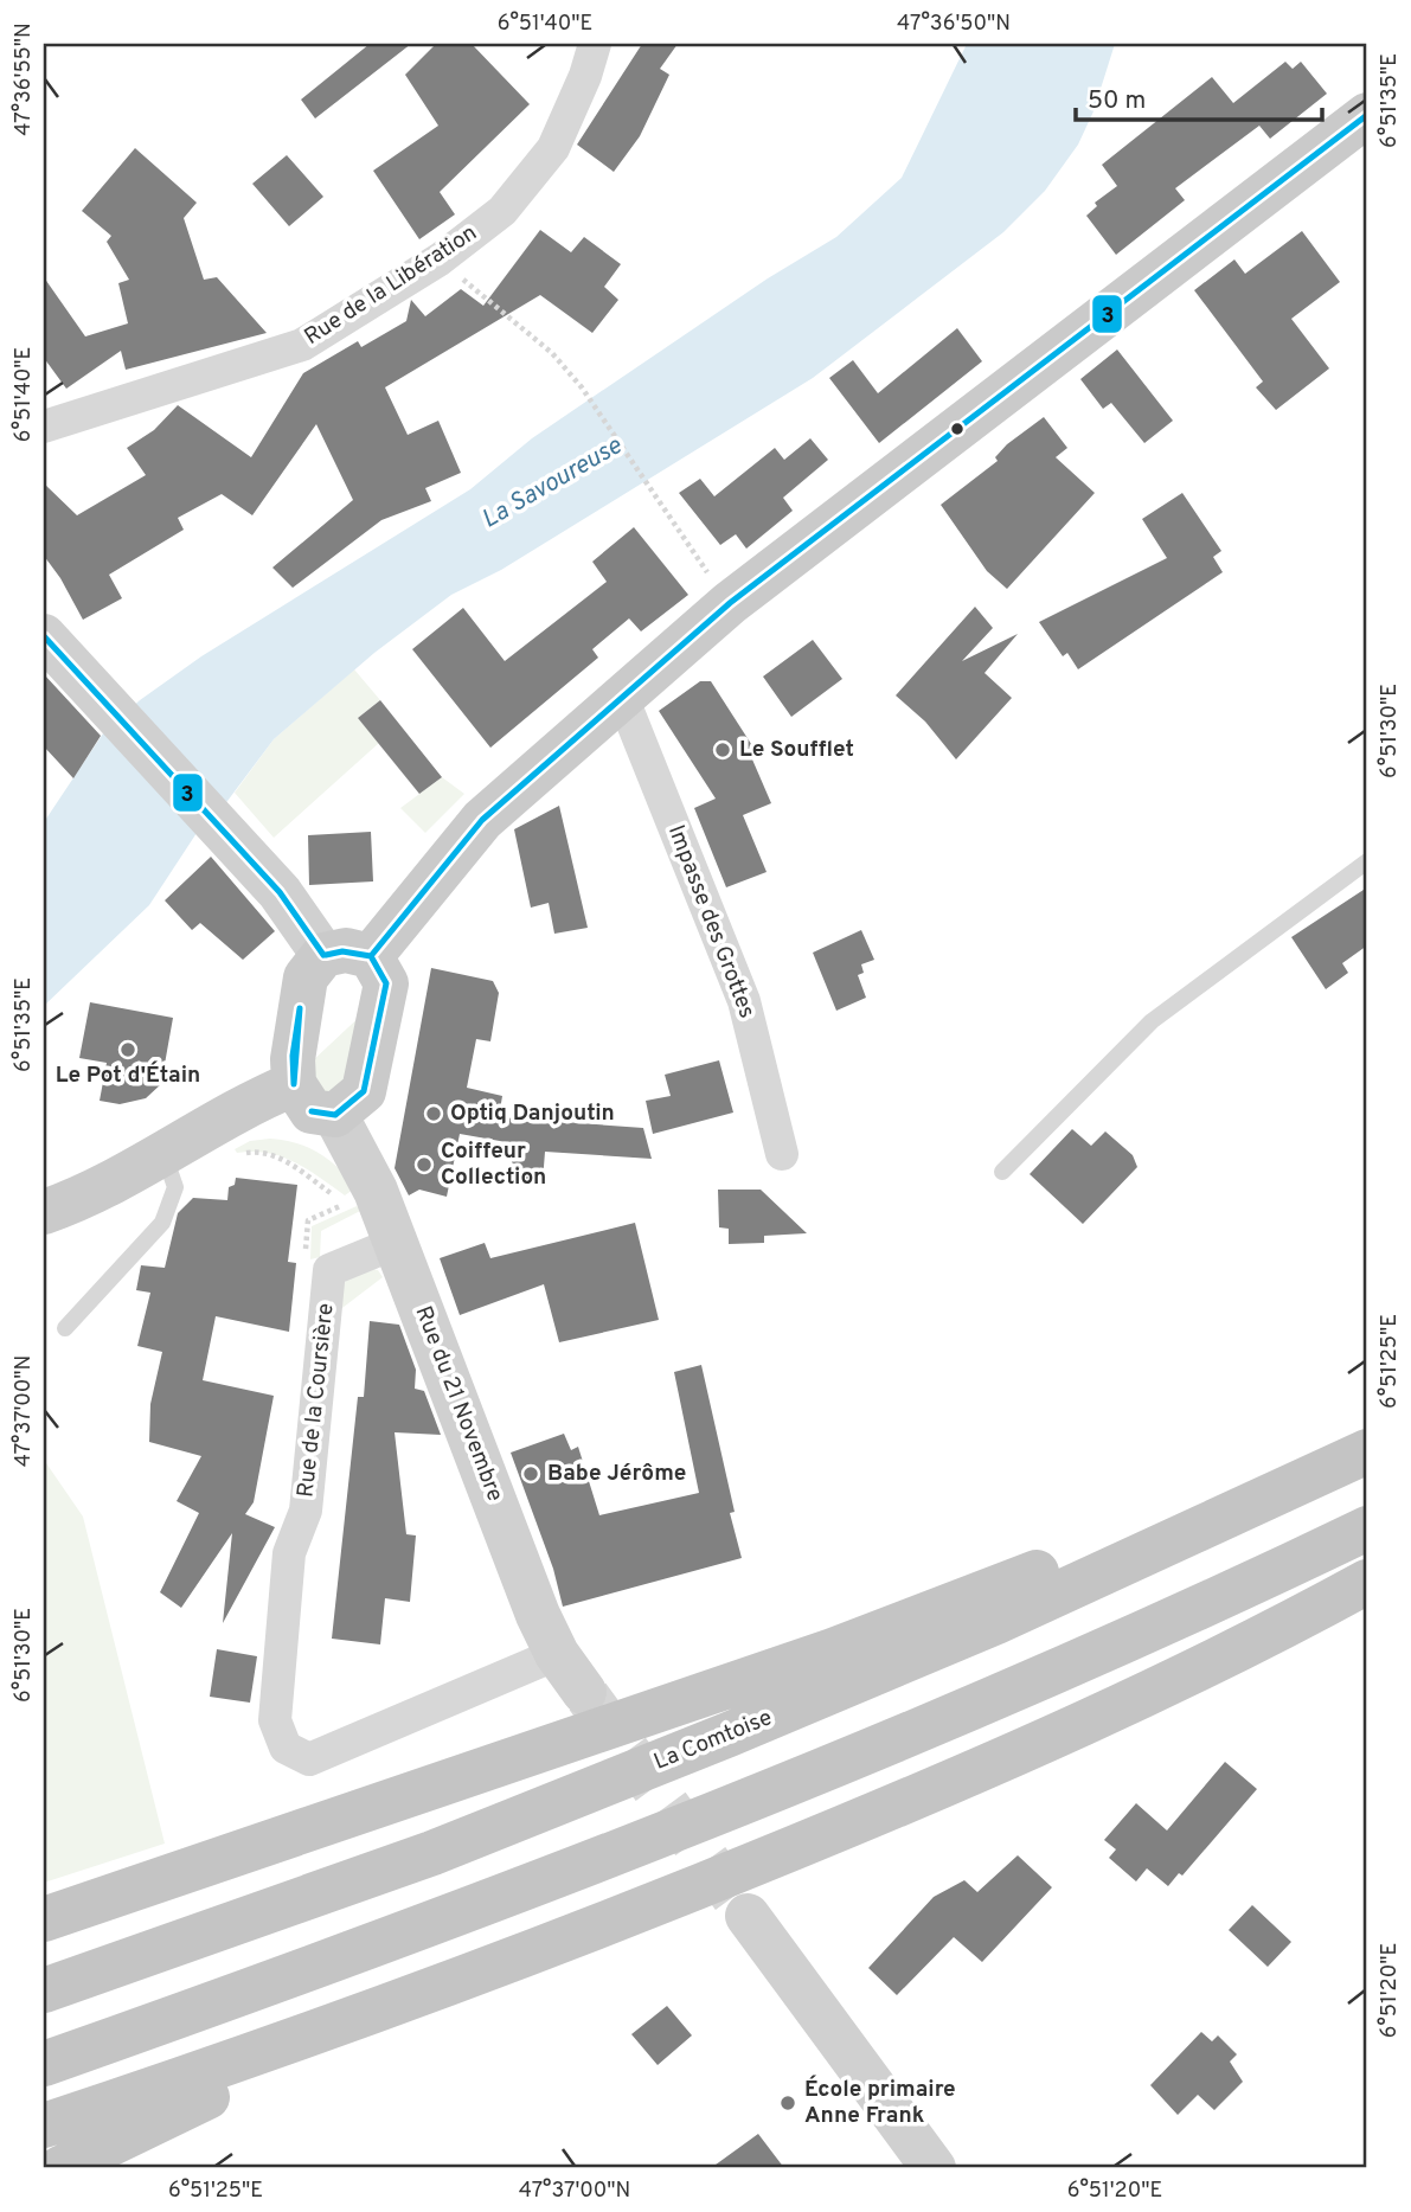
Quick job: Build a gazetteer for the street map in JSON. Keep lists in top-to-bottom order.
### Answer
{
  "streets": {
    "highway": ["La Comtoise"],
    "street": [
      "Rue de la Libération",
      "Impasse des Grottes",
      "Rue de la Coursière",
      "Rue du 21 Novembre"
    ]
  },
  "crossings": [
    ["Rue de la Coursière", "Rue du 21 Novembre"]
  ],
  "water": ["La Savoureuse"],
  "places": [
    "Le Soufflet",
    "Le Pot d'Étain",
    "Optiq Danjoutin",
    "Coiffeur Collection",
    "Babe Jérôme",
    "École primaire Anne Frank"
  ],
  "lines": ["transit line 3"],
  "scale_bar": "50 m",
  "coordinates": [
    "6°51'40\"E",
    "47°36'50\"N",
    "47°36'55\"N",
    "6°51'35\"E",
    "6°51'30\"E",
    "6°51'25\"E",
    "47°37'00\"N",
    "6°51'20\"E"
  ]
}
